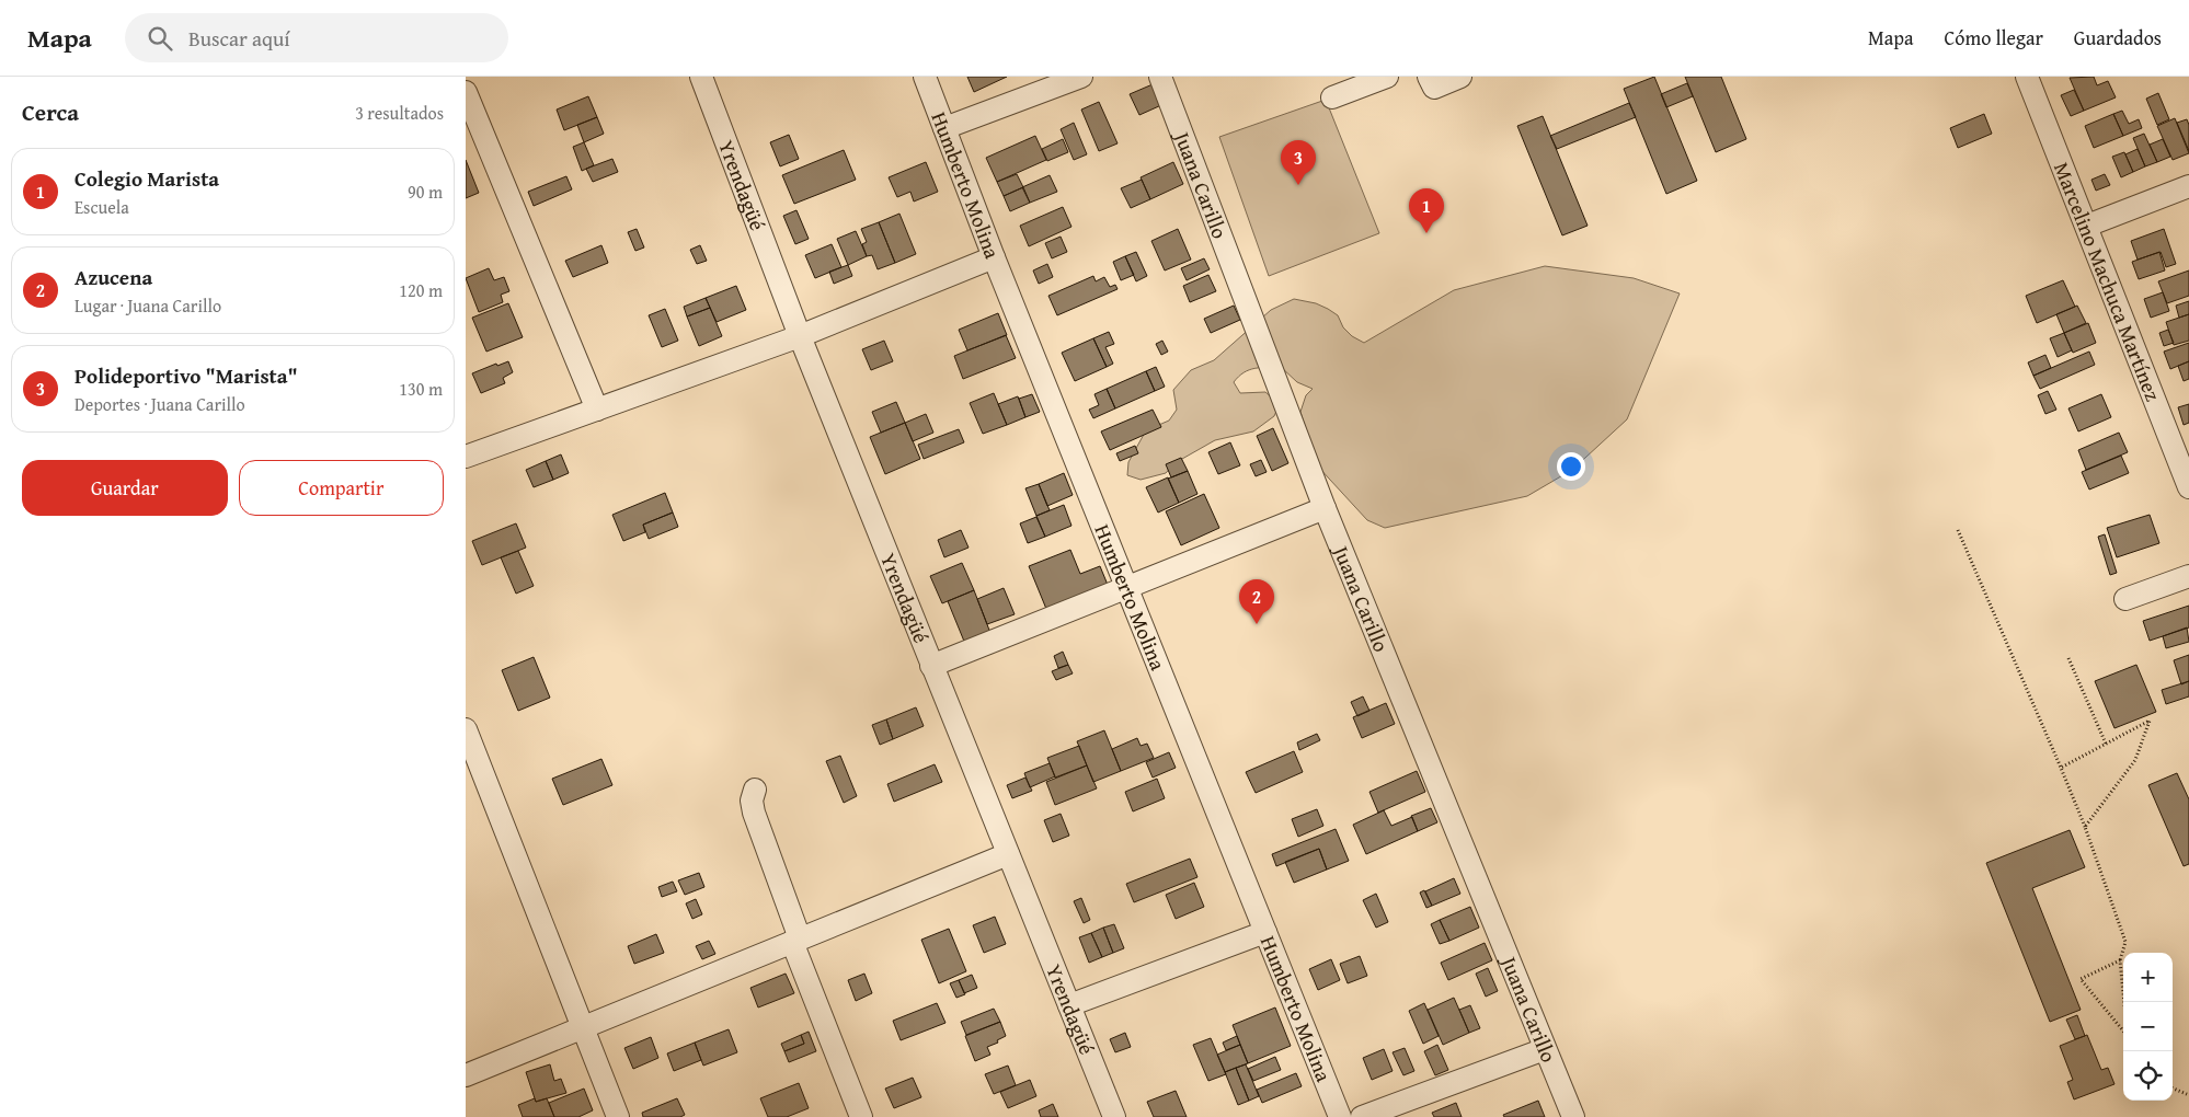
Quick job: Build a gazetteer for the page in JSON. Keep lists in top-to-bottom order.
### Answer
{
  "streets": {
    "street": [
      "Yrendagüé",
      "Humberto Molina",
      "Juana Carillo",
      "Marcelino Machuca Martínez"
    ]
  },
  "page": {
    "header": "Mapa",
    "search": "Buscar aquí",
    "nav": ["Mapa", "Cómo llegar", "Guardados"],
    "heading": ["Cerca", "3 resultados"],
    "pins": ["3", "1", "2"],
    "list": [
      {
        "mark": "1",
        "name": "Colegio Marista",
        "note": "Escuela",
        "value": "90 m"
      },
      {
        "mark": "2",
        "name": "Azucena",
        "note": "Lugar · Juana Carillo",
        "value": "120 m"
      },
      {
        "mark": "3",
        "name": "Polideportivo \"Marista\"",
        "note": "Deportes · Juana Carillo",
        "value": "130 m"
      }
    ],
    "buttons": ["Guardar", "Compartir"],
    "map_buttons": ["+", "−"]
  }
}
